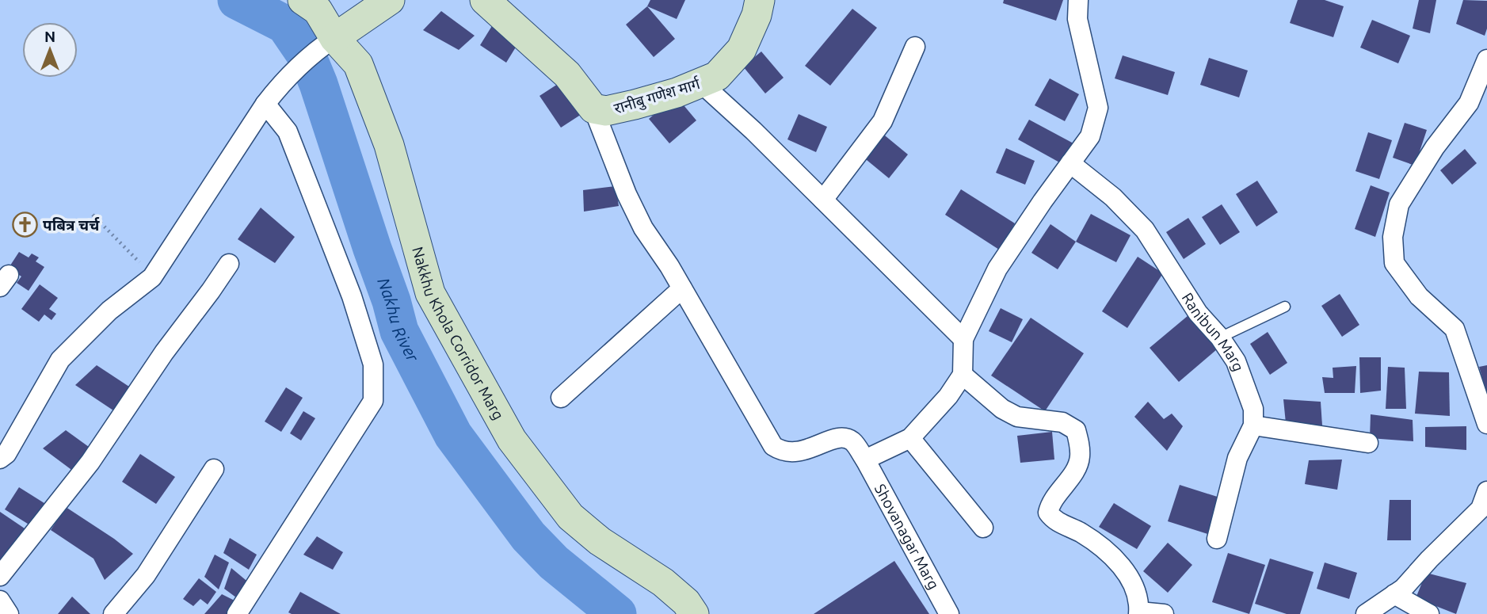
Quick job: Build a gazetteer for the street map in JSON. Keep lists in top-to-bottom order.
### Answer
{
  "streets": {
    "street": [
      "रानीबु गणेश मार्ग",
      "Nakkhu Khola Corridor Marg",
      "Ranibun Marg",
      "Shovanagar Marg"
    ]
  },
  "water": ["Nakhu River"],
  "places": {
    "church": ["पबित्र चर्च"]
  },
  "north": "top"
}
